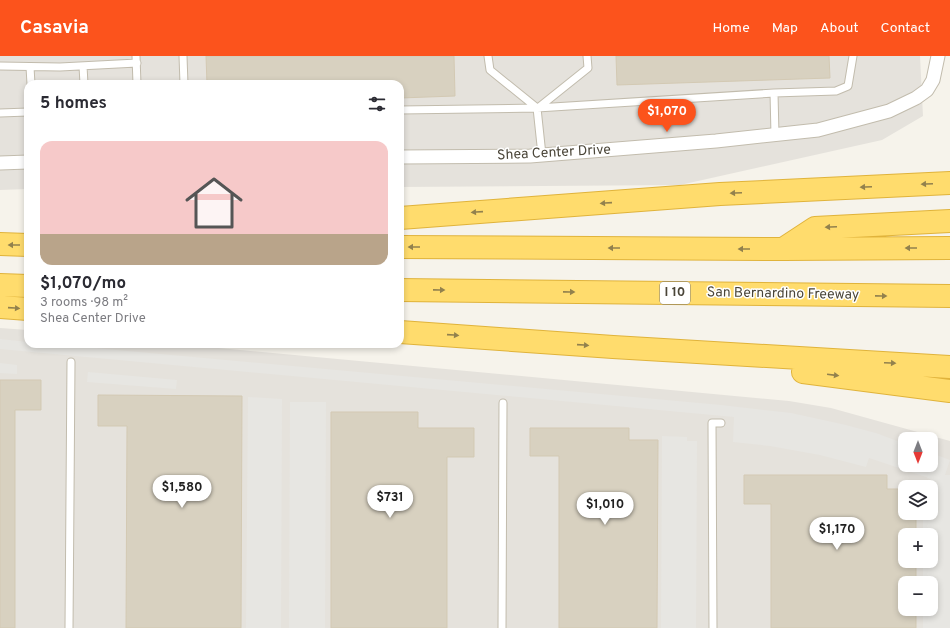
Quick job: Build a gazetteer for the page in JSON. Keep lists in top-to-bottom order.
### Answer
{
  "streets": {
    "highway": ["I 10", "San Bernardino Freeway"],
    "street": ["Shea Center Drive"]
  },
  "north": "bottom",
  "page": {
    "header": "Casavia",
    "nav": [
      "Home",
      "Map",
      "About",
      "Contact"
    ],
    "heading": "5 homes",
    "price": [
      "$1,070",
      "$1,580",
      "$731",
      "$1,010",
      "$1,170"
    ],
    "list": [
      {
        "name": "$1,070/mo",
        "note": "3 rooms · 98 m² · Shea Center Drive"
      }
    ],
    "map_buttons": ["+", "−"]
  }
}
